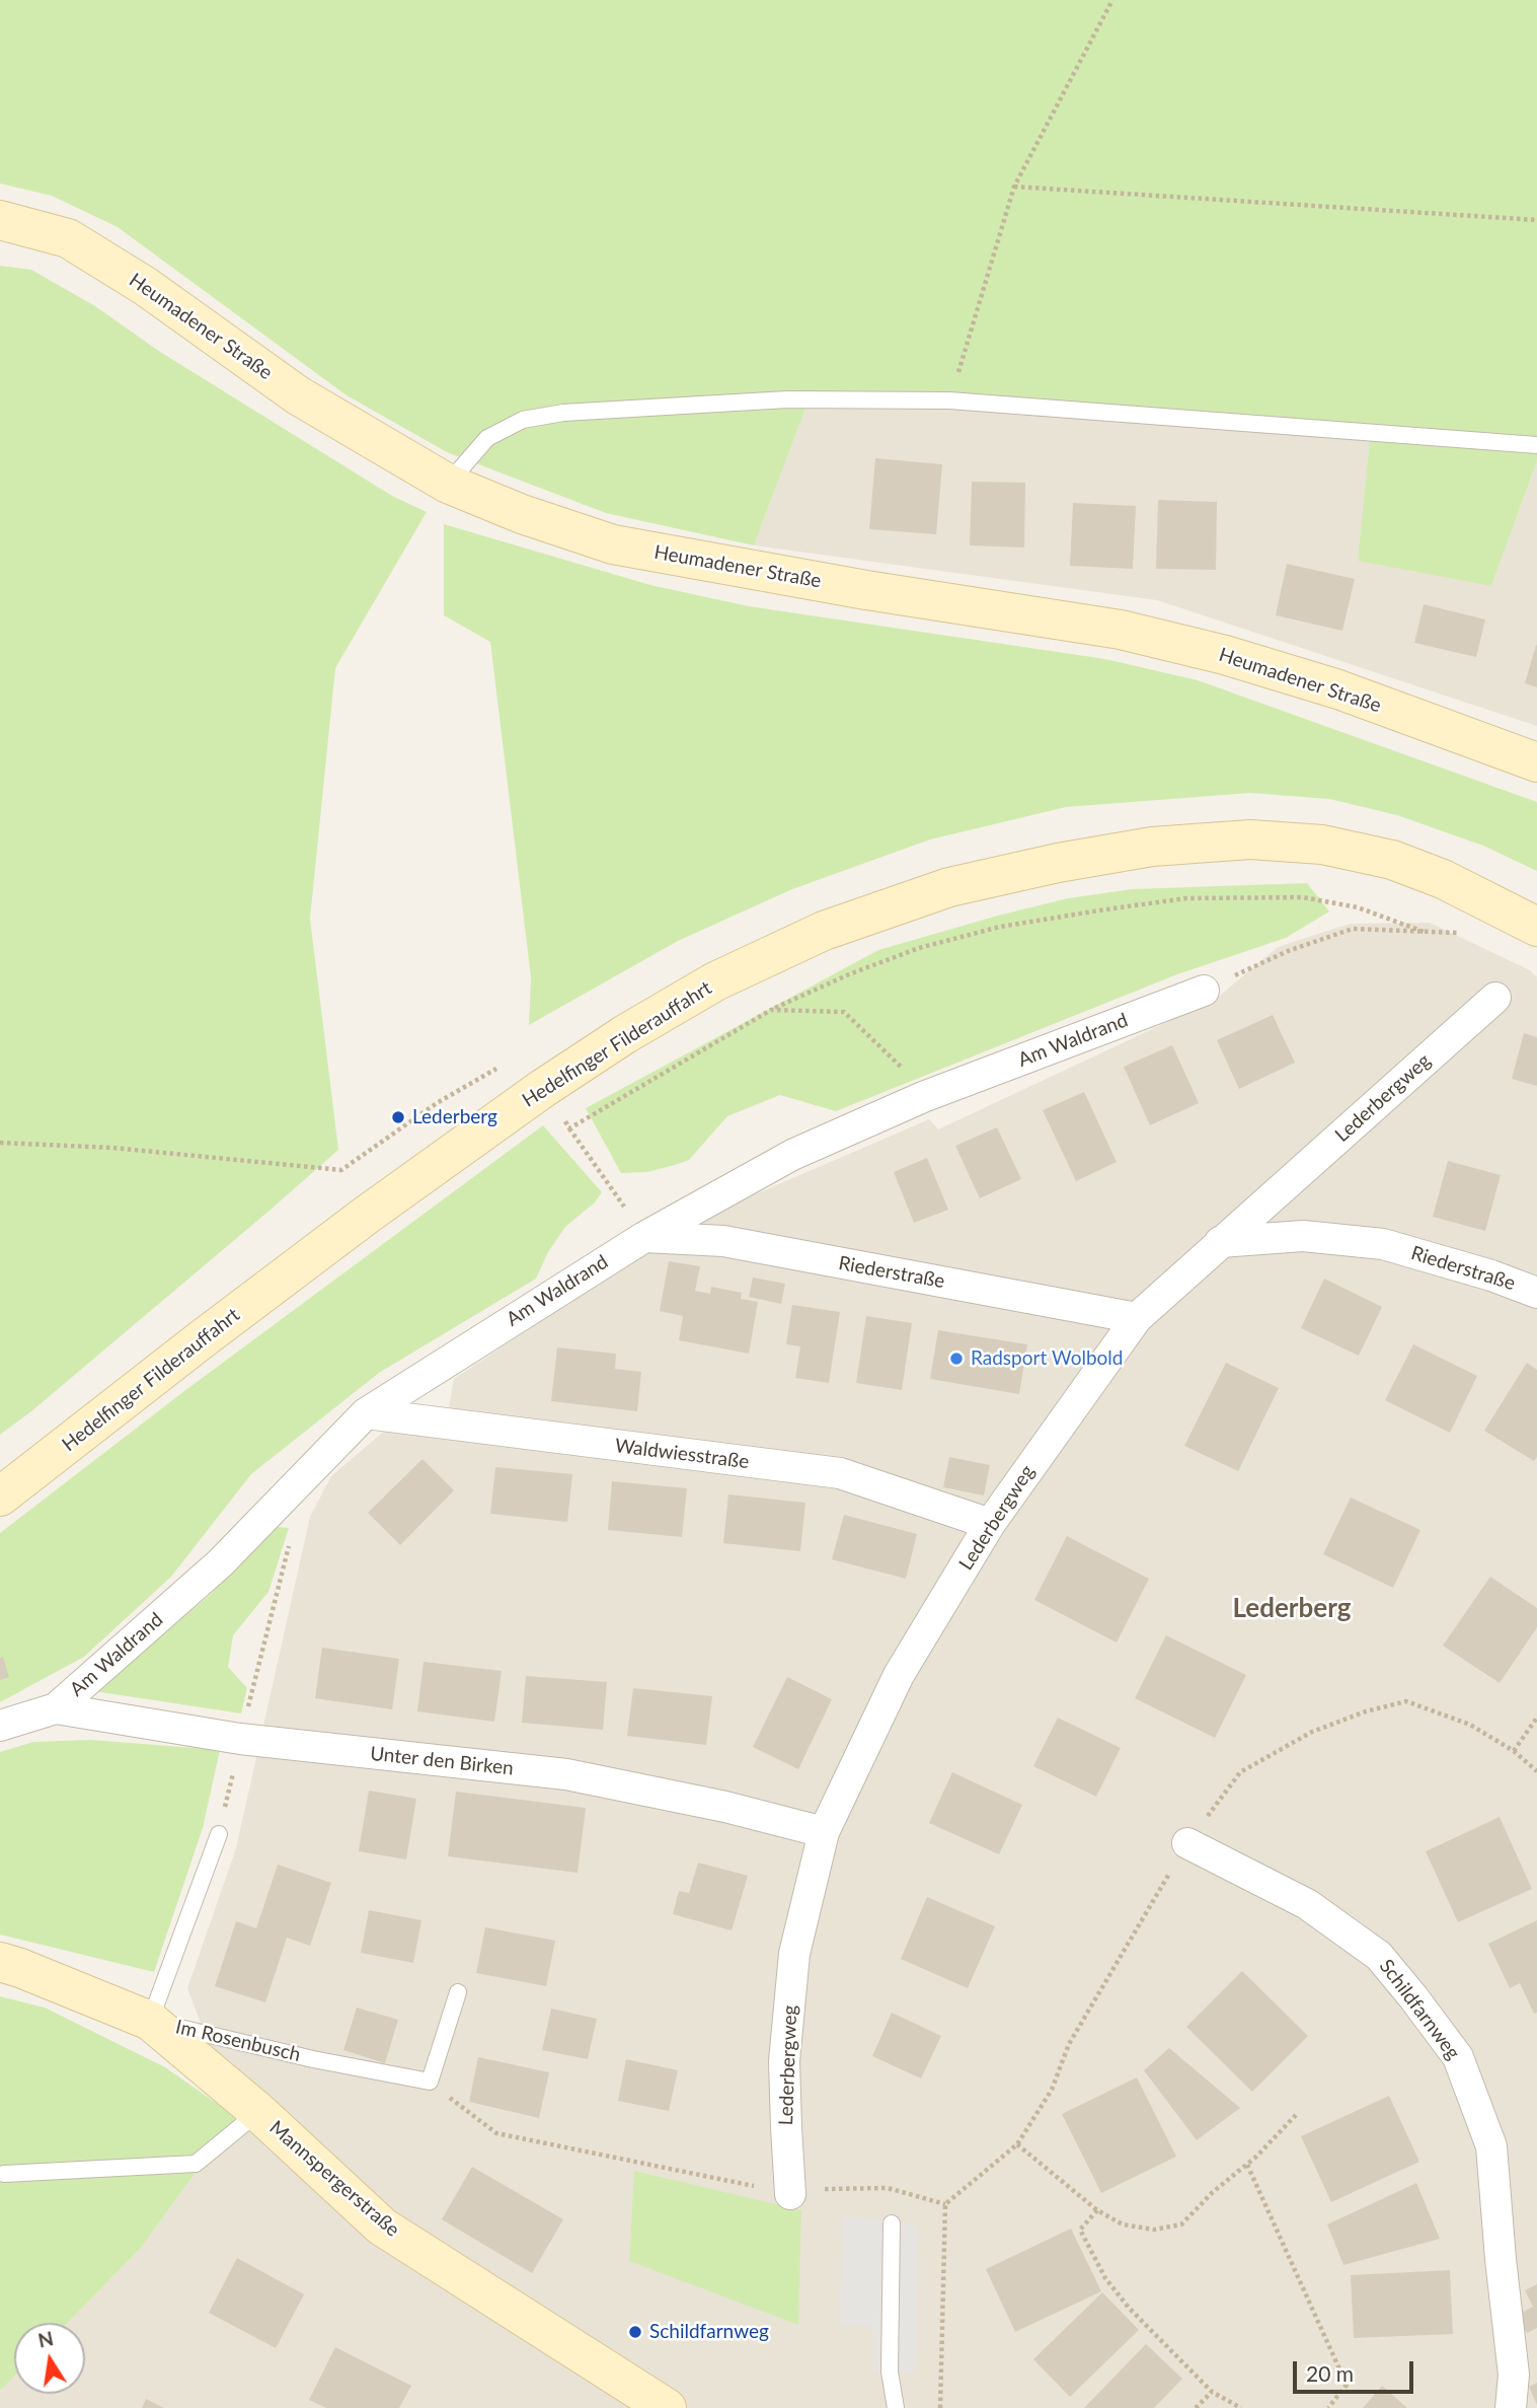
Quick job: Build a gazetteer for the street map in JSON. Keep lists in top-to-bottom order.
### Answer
{
  "streets": {
    "main road": ["Heumadener Straße", "Hedelfinger Filderauffahrt", "Mannspergerstraße"],
    "street": [
      "Am Waldrand",
      "Lederbergweg",
      "Riederstraße",
      "Waldwiesstraße",
      "Unter den Birken",
      "Schildfarnweg"
    ],
    "lane": ["Im Rosenbusch"]
  },
  "crossings": [
    ["Am Waldrand", "Riederstraße"],
    ["Am Waldrand", "Waldwiesstraße"],
    ["Am Waldrand", "Unter den Birken"],
    ["Lederbergweg", "Riederstraße"],
    ["Lederbergweg", "Waldwiesstraße"],
    ["Lederbergweg", "Unter den Birken"],
    ["Im Rosenbusch", "Mannspergerstraße"]
  ],
  "districts": ["Lederberg"],
  "places": ["Lederberg", "Radsport Wolbold", "Schildfarnweg"],
  "scale_bar": "20 m",
  "north": "top"
}
